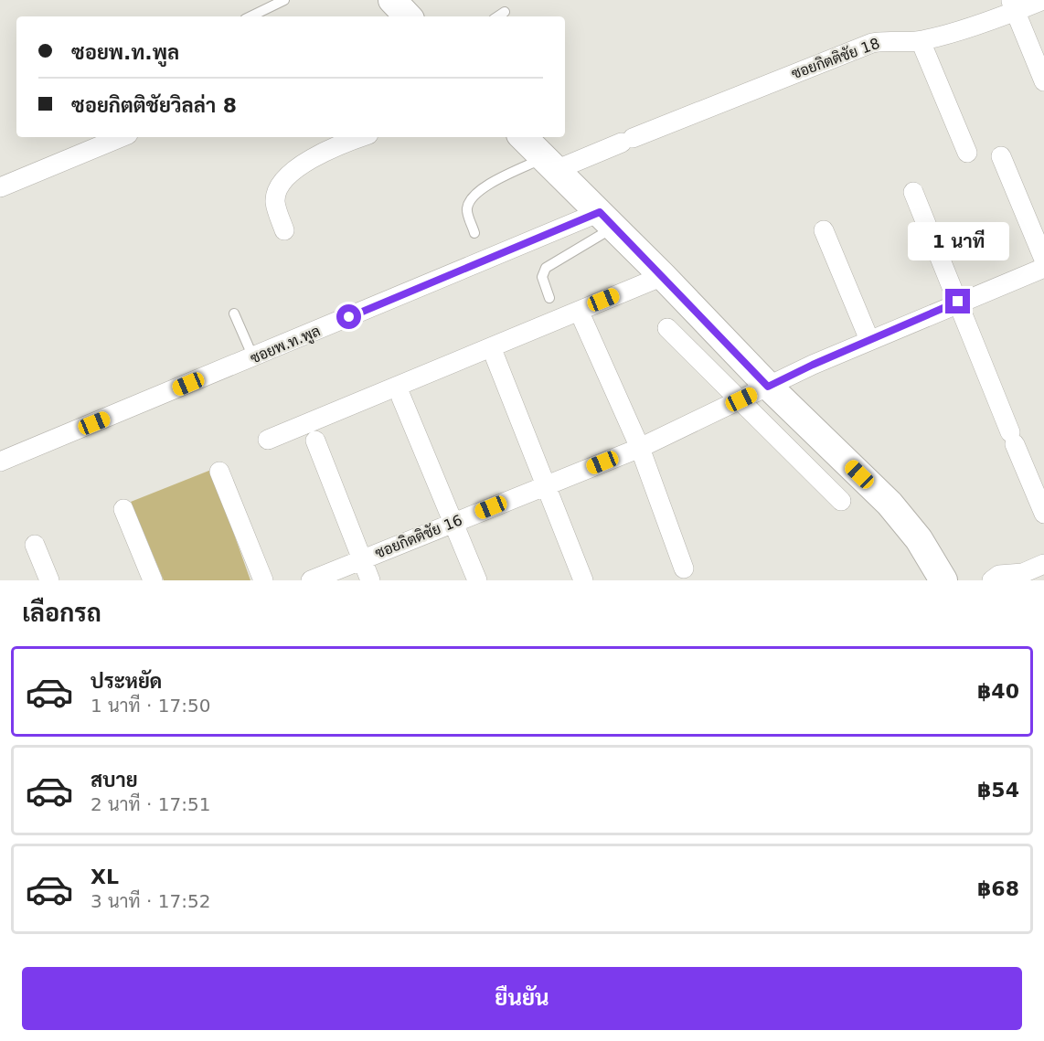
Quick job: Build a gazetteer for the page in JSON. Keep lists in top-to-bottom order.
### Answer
{
  "streets": {
    "street": ["ซอยกิตติชัย 18", "ซอยพ.ท.พูล", "ซอยกิตติชัย 16"]
  },
  "page": {
    "banner": ["ซอยพ.ท.พูล", "ซอยกิตติชัยวิลล่า 8"],
    "bubble": "1 นาที",
    "heading": "เลือกรถ",
    "list": [
      {
        "name": "ประหยัด",
        "note": "1 นาที · 17:50",
        "value": "฿40"
      },
      {
        "name": "สบาย",
        "note": "2 นาที · 17:51",
        "value": "฿54"
      },
      {
        "name": "XL",
        "note": "3 นาที · 17:52",
        "value": "฿68"
      }
    ],
    "buttons": "ยืนยัน"
  }
}
